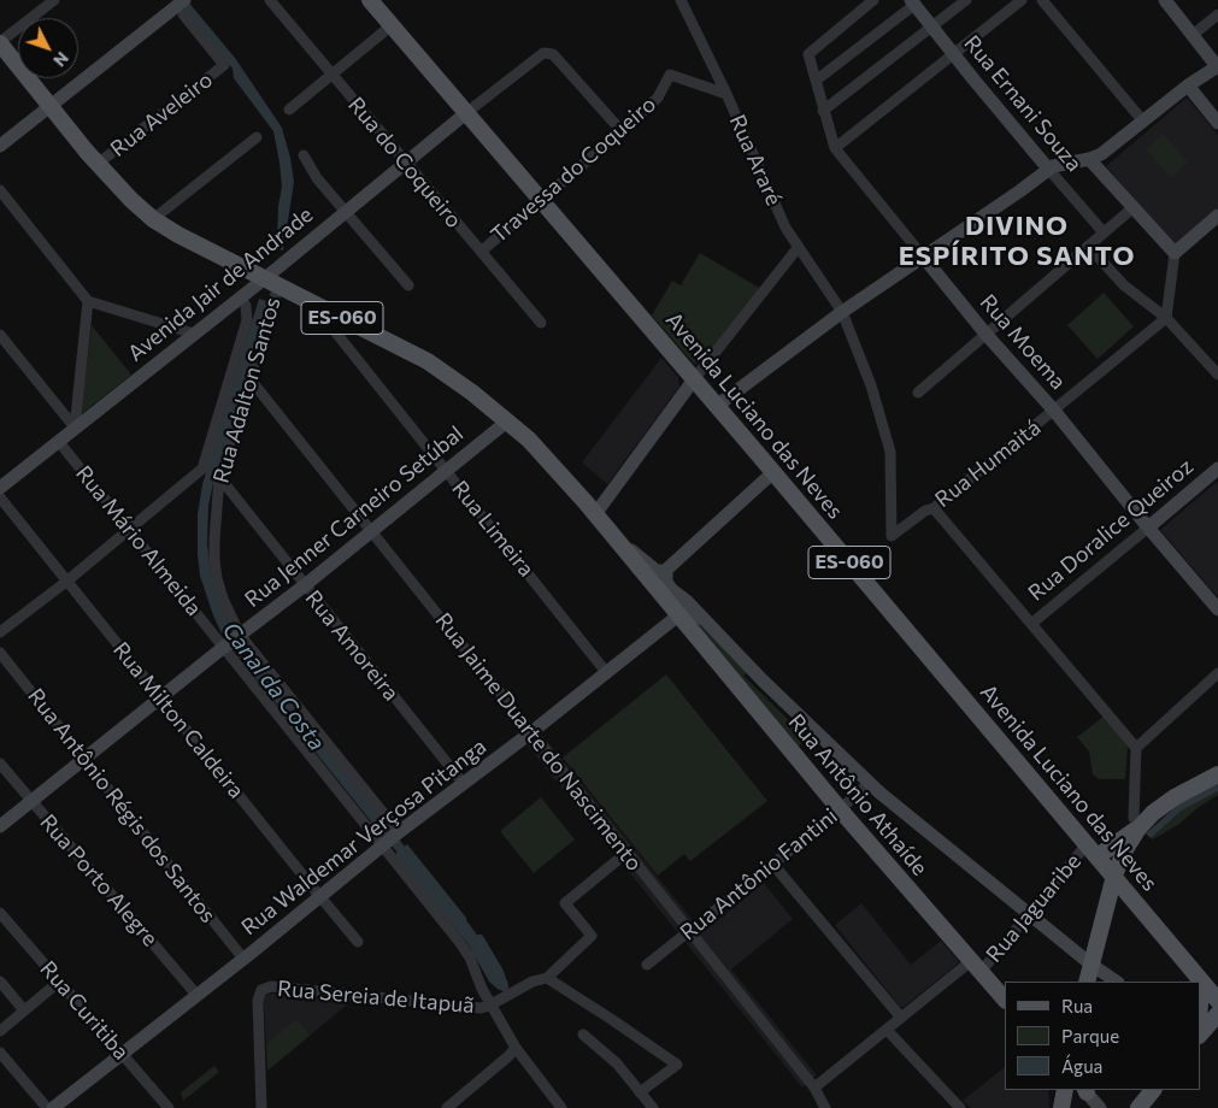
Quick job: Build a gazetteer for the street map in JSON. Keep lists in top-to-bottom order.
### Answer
{
  "streets": {
    "main road": ["ES-060", "Avenida Luciano das Neves", "Rua Antônio Athaíde"],
    "street": [
      "Rua Ernani Souza",
      "Rua Aveleiro",
      "Rua Araré",
      "Rua do Coqueiro",
      "Travessa do Coqueiro",
      "Avenida Jair de Andrade",
      "Rua Moema",
      "Rua Adalton Santos",
      "Rua Humaitá",
      "Rua Jenner Carneiro Setúbal",
      "Rua Limeira",
      "Rua Doralice Queiroz",
      "Rua Mário Almeida",
      "Rua Amoreira",
      "Rua Milton Caldeira",
      "Rua Jaime Duarte do Nascimento",
      "Rua Antônio Régis dos Santos",
      "Rua Waldemar Verçosa Pitanga",
      "Rua Antônio Fantini",
      "Rua Porto Alegre",
      "Rua Jaguaribe",
      "Rua Sereia de Itapuã",
      "Rua Curitiba"
    ]
  },
  "crossings": [
    ["Rua Aveleiro", "ES-060"],
    ["Rua Araré", "Travessa do Coqueiro"],
    ["Rua Araré", "Rua Humaitá"],
    ["Rua do Coqueiro", "Travessa do Coqueiro"],
    ["Rua do Coqueiro", "Avenida Jair de Andrade"],
    ["Travessa do Coqueiro", "Avenida Luciano das Neves"],
    ["Avenida Jair de Andrade", "ES-060"],
    ["Avenida Jair de Andrade", "Rua Adalton Santos"],
    ["Avenida Jair de Andrade", "Avenida Luciano das Neves"],
    ["Avenida Jair de Andrade", "Rua Mário Almeida"],
    ["ES-060", "Rua Adalton Santos"],
    ["ES-060", "Rua Jenner Carneiro Setúbal"],
    ["ES-060", "Rua Limeira"],
    ["ES-060", "Rua Antônio Athaíde"],
    ["ES-060", "Rua Waldemar Verçosa Pitanga"],
    ["Rua Moema", "Rua Humaitá"],
    ["Rua Moema", "Rua Doralice Queiroz"],
    ["Rua Adalton Santos", "Rua Jenner Carneiro Setúbal"],
    ["Rua Adalton Santos", "Rua Mário Almeida"],
    ["Rua Adalton Santos", "Rua Amoreira"],
    ["Rua Adalton Santos", "Rua Jaime Duarte do Nascimento"],
    ["Rua Adalton Santos", "Rua Waldemar Verçosa Pitanga"],
    ["Avenida Luciano das Neves", "Rua Jaguaribe"],
    ["Rua Jenner Carneiro Setúbal", "Rua Limeira"],
    ["Rua Jenner Carneiro Setúbal", "Rua Mário Almeida"],
    ["Rua Jenner Carneiro Setúbal", "Rua Amoreira"],
    ["Rua Jenner Carneiro Setúbal", "Rua Milton Caldeira"],
    ["Rua Jenner Carneiro Setúbal", "Rua Jaime Duarte do Nascimento"],
    ["Rua Jenner Carneiro Setúbal", "Rua Antônio Régis dos Santos"],
    ["Rua Jenner Carneiro Setúbal", "Rua Porto Alegre"],
    ["Rua Limeira", "Rua Waldemar Verçosa Pitanga"],
    ["Rua Mário Almeida", "Rua Waldemar Verçosa Pitanga"],
    ["Rua Mário Almeida", "Rua Sereia de Itapuã"],
    ["Rua Amoreira", "Rua Waldemar Verçosa Pitanga"],
    ["Rua Milton Caldeira", "Rua Waldemar Verçosa Pitanga"],
    ["Rua Jaime Duarte do Nascimento", "Rua Waldemar Verçosa Pitanga"],
    ["Rua Jaime Duarte do Nascimento", "Rua Antônio Fantini"],
    ["Rua Jaime Duarte do Nascimento", "Rua Jaguaribe"],
    ["Rua Antônio Athaíde", "Rua Waldemar Verçosa Pitanga"],
    ["Rua Antônio Athaíde", "Rua Antônio Fantini"],
    ["Rua Antônio Athaíde", "Rua Jaguaribe"],
    ["Rua Antônio Régis dos Santos", "Rua Waldemar Verçosa Pitanga"],
    ["Rua Waldemar Verçosa Pitanga", "Rua Porto Alegre"],
    ["Rua Waldemar Verçosa Pitanga", "Rua Curitiba"]
  ],
  "districts": ["DIVINO ESPÍRITO SANTO"],
  "water": ["Canal da Costa"],
  "legend": ["Rua", "Parque", "Água"],
  "north": "bottom right"
}
